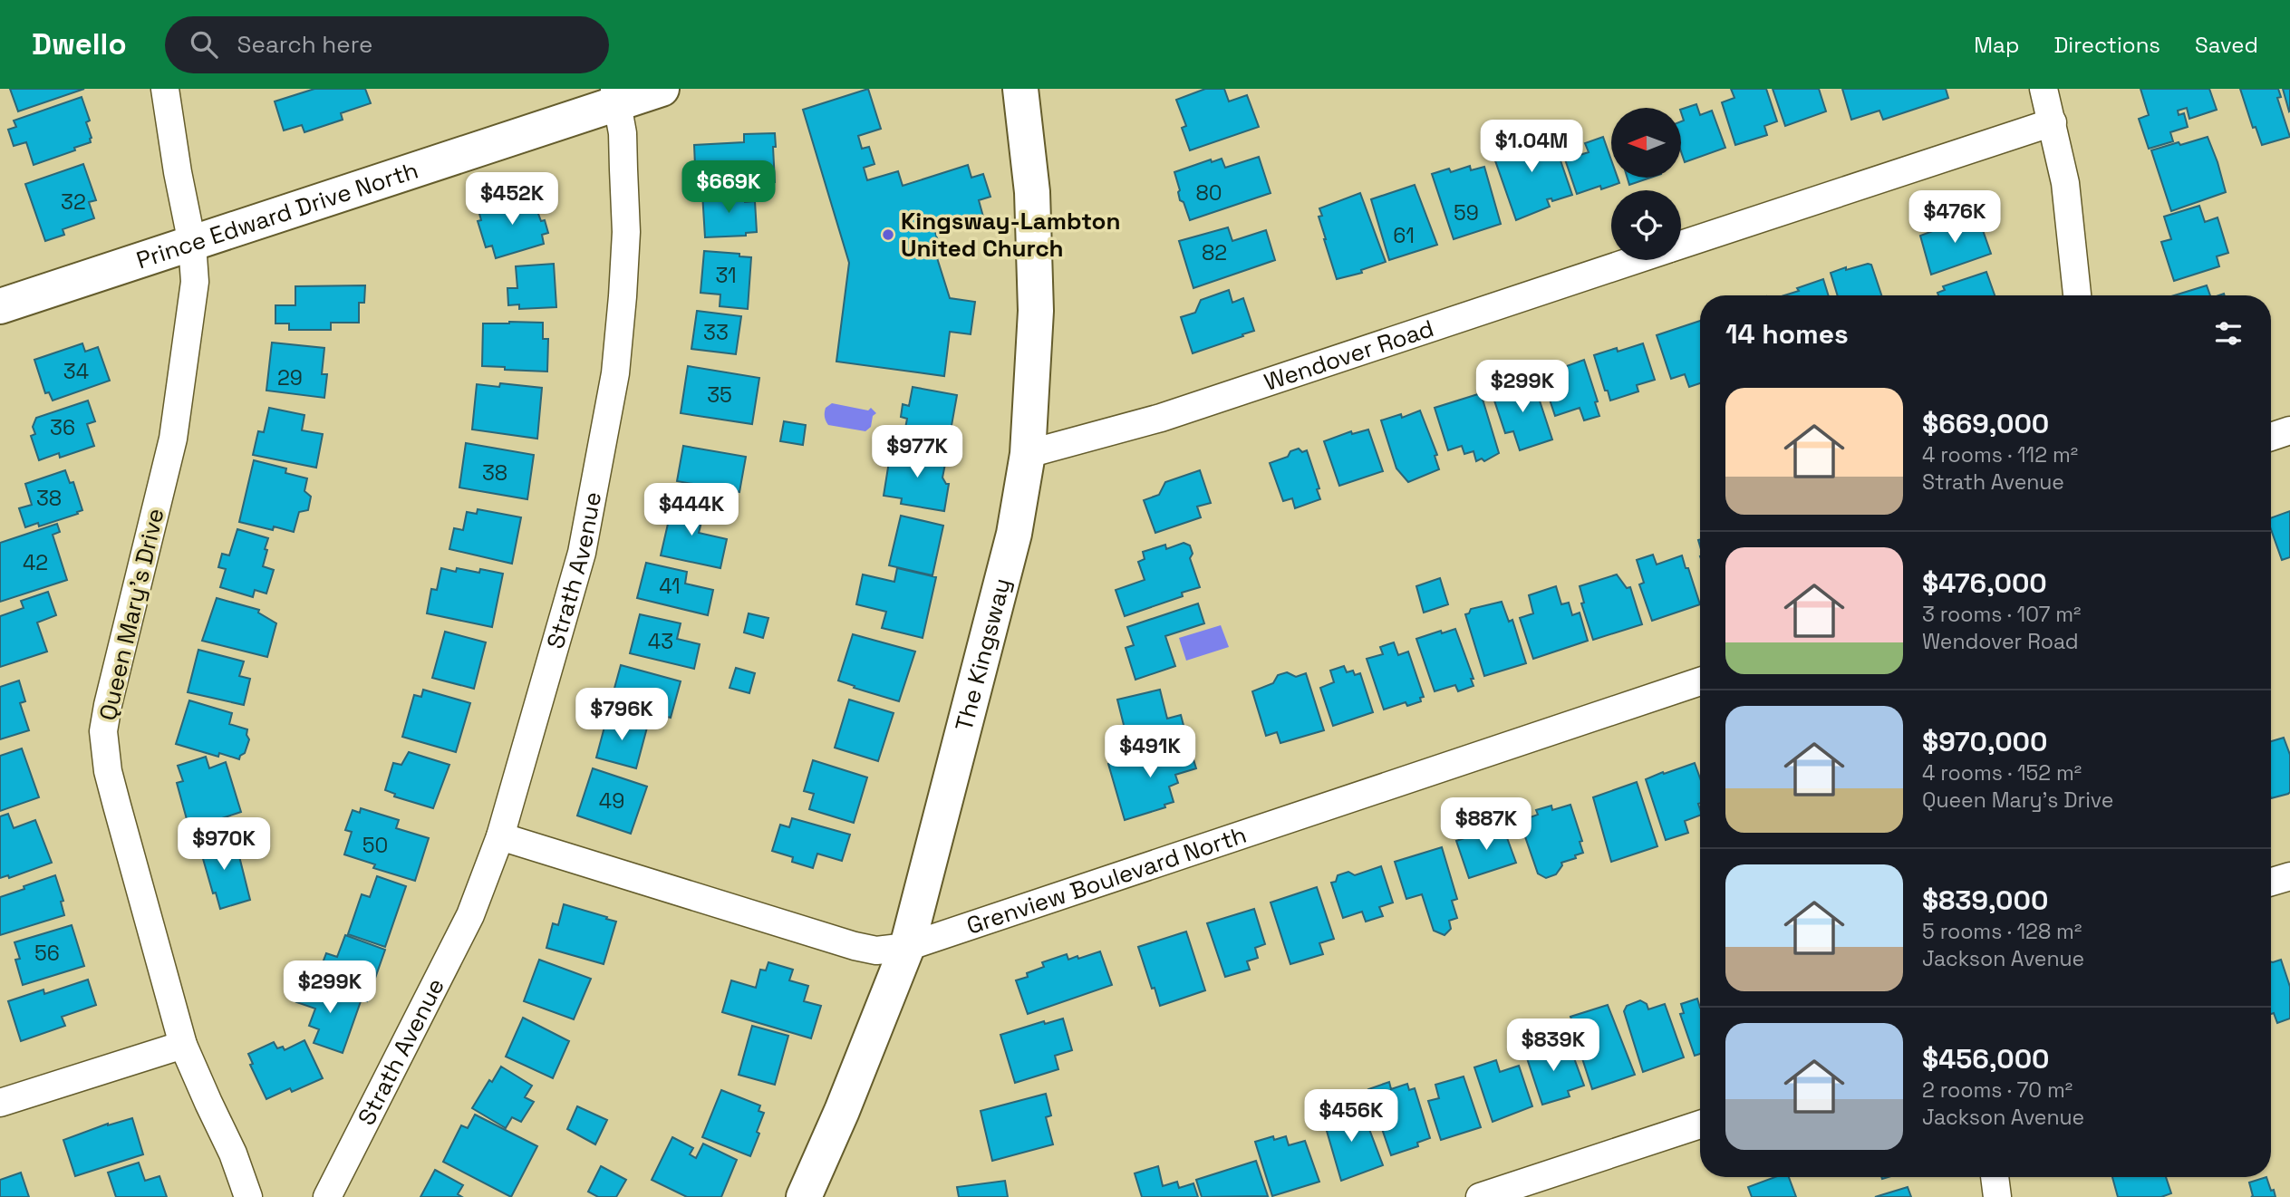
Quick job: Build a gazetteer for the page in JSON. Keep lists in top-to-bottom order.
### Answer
{
  "streets": {
    "street": [
      "Prince Edward Drive North",
      "Wendover Road",
      "Strath Avenue",
      "Queen Mary's Drive",
      "The Kingsway",
      "Grenview Boulevard North"
    ]
  },
  "crossings": [
    ["Prince Edward Drive North", "Strath Avenue"],
    ["Prince Edward Drive North", "Queen Mary's Drive"],
    ["Wendover Road", "The Kingsway"],
    ["Strath Avenue", "Grenview Boulevard North"],
    ["The Kingsway", "Grenview Boulevard North"]
  ],
  "places": ["Kingsway-Lambton United Church"],
  "house_numbers": [
    "80",
    "32",
    "59",
    "61",
    "82",
    "31",
    "33",
    "34",
    "29",
    "35",
    "36",
    "38",
    "38",
    "42",
    "41",
    "43",
    "49",
    "50",
    "56"
  ],
  "north": "left",
  "page": {
    "header": "Dwello",
    "search": "Search here",
    "nav": ["Map", "Directions", "Saved"],
    "price": [
      "$1.04M",
      "$669K",
      "$452K",
      "$476K",
      "$299K",
      "$977K",
      "$444K",
      "$796K",
      "$491K",
      "$887K",
      "$970K",
      "$299K",
      "$839K",
      "$456K"
    ],
    "heading": "14 homes",
    "list": [
      {
        "name": "$669,000",
        "note": "4 rooms · 112 m² · Strath Avenue"
      },
      {
        "name": "$476,000",
        "note": "3 rooms · 107 m² · Wendover Road"
      },
      {
        "name": "$970,000",
        "note": "4 rooms · 152 m² · Queen Mary's Drive"
      },
      {
        "name": "$839,000",
        "note": "5 rooms · 128 m² · Jackson Avenue"
      },
      {
        "name": "$456,000",
        "note": "2 rooms · 70 m² · Jackson Avenue"
      }
    ]
  }
}
